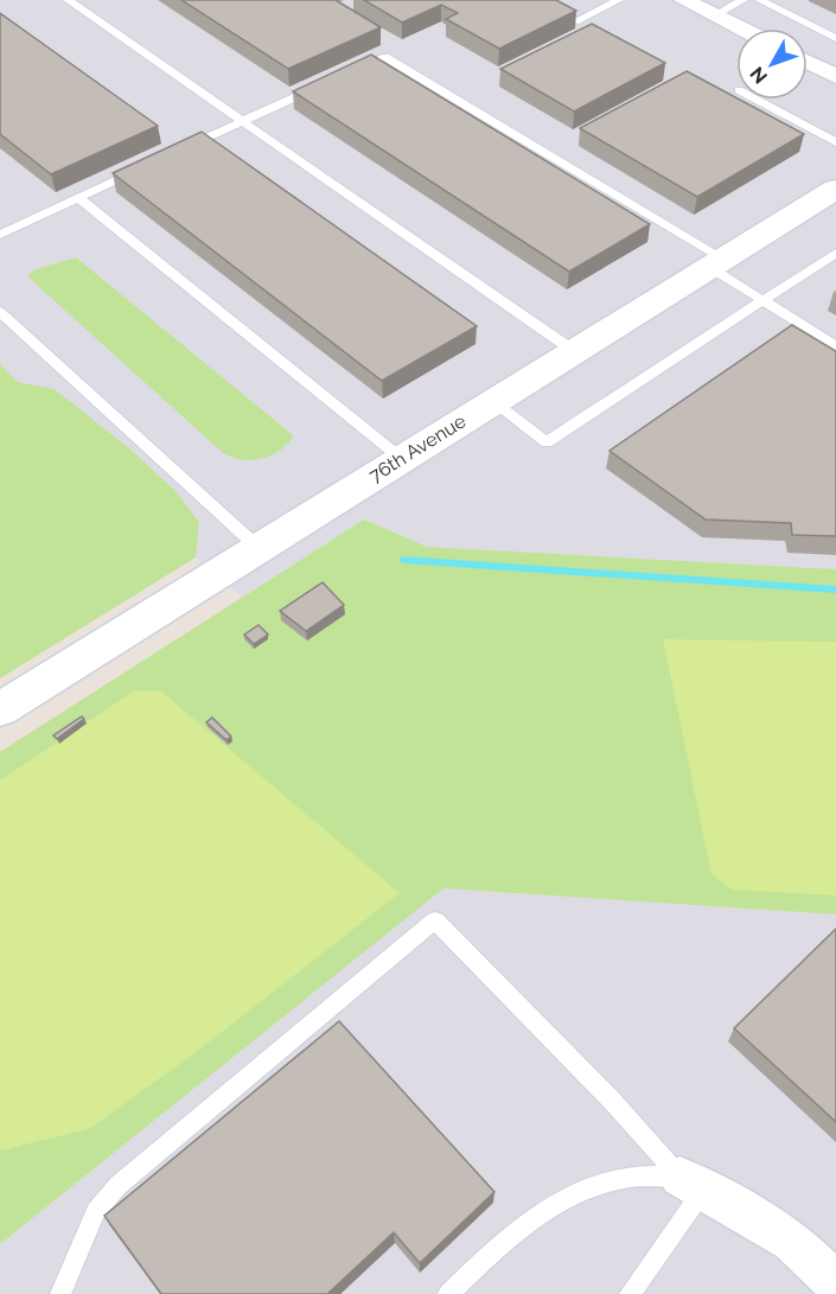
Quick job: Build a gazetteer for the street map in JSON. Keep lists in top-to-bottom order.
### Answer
{
  "streets": {
    "street": ["76th Avenue"]
  },
  "north": "bottom left"
}
